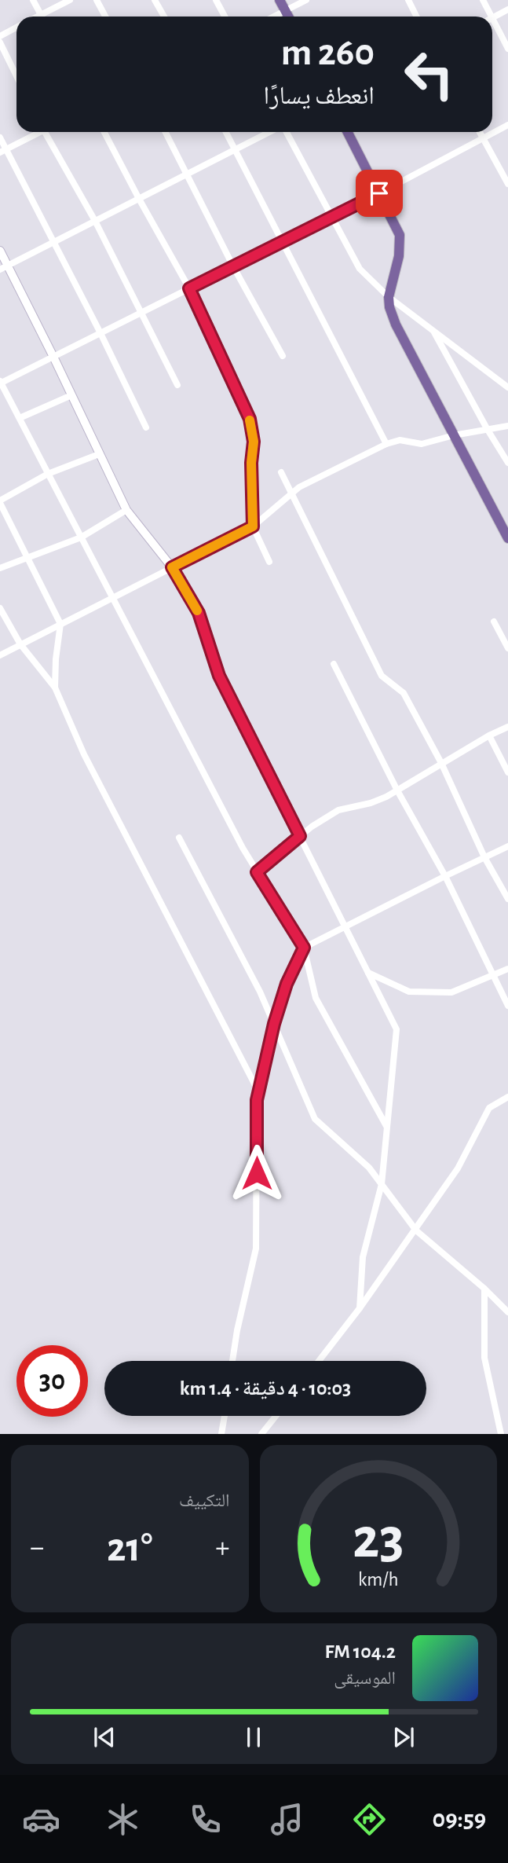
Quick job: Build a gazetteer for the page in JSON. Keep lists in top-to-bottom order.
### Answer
{
  "page": {
    "turn": ["260 m", "انعطف يسارًا"],
    "limit": "30",
    "trip": "10:03 · 4 دقيقة · 1.4 km",
    "tile": "التكييف",
    "heat": ["−", "21°", "+"],
    "song": ["104.2 FM", "الموسيقى"],
    "tabs": "09:59",
    "gauge": ["23", "km/h"]
  }
}
